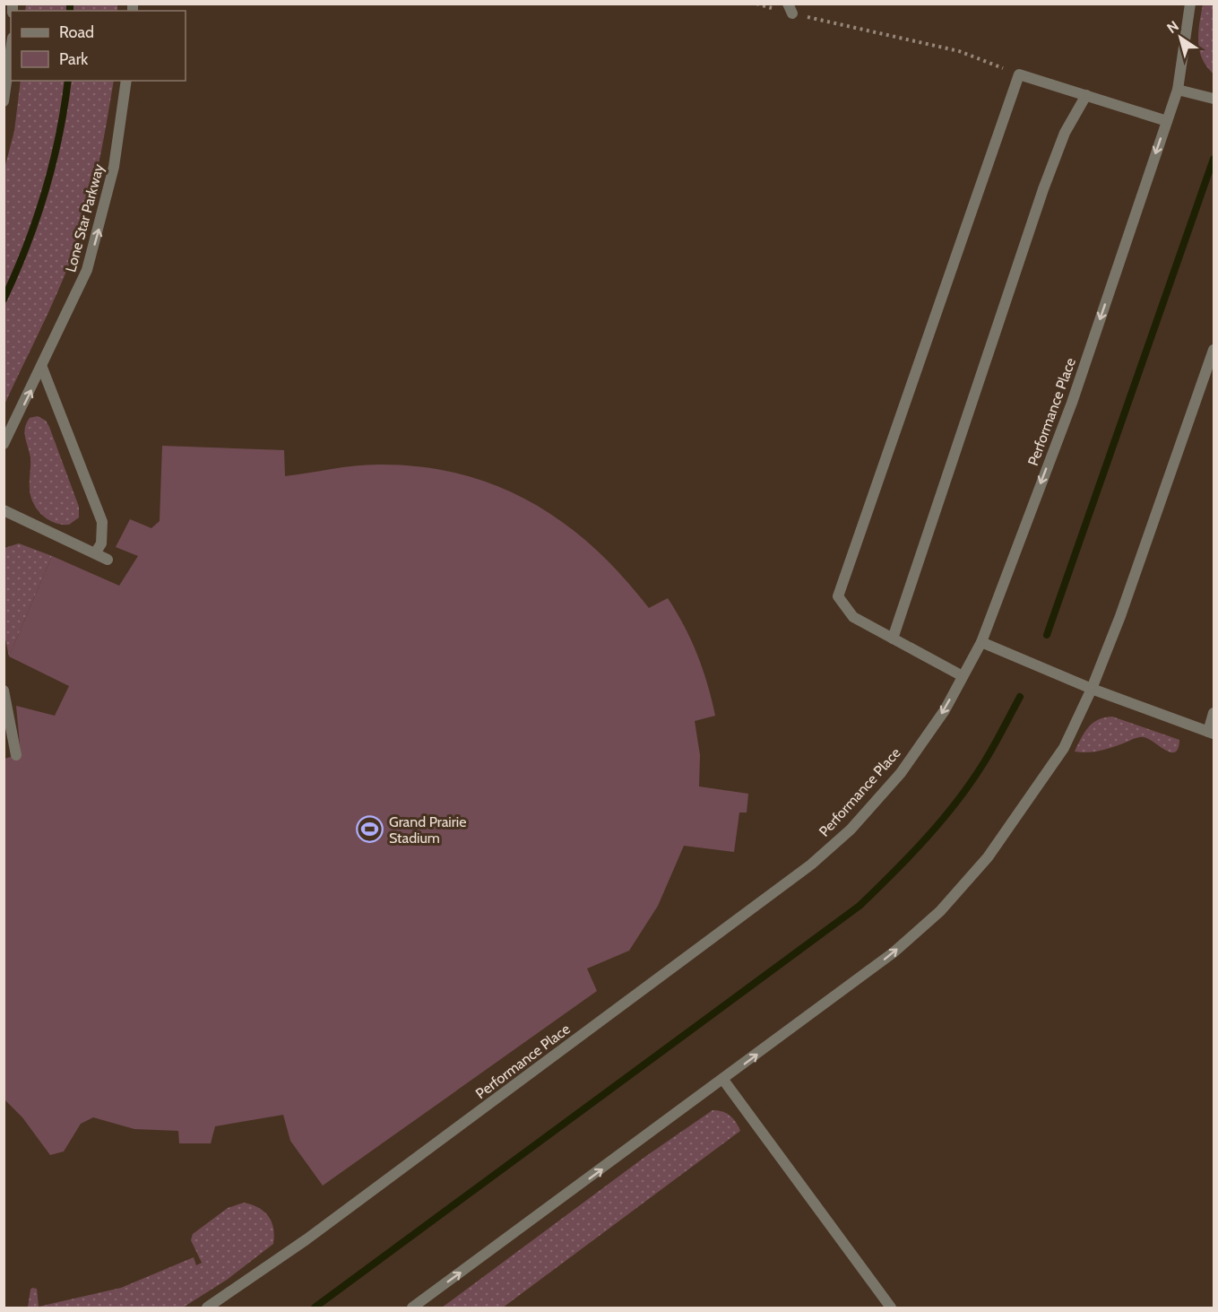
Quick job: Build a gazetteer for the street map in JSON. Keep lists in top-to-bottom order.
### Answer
{
  "streets": {
    "street": ["Lone Star Parkway", "Performance Place"]
  },
  "one_way": ["Lone Star Parkway"],
  "places": {
    "sports": ["Grand Prairie Stadium"]
  },
  "legend": ["Road", "Park"],
  "north": "top left"
}
